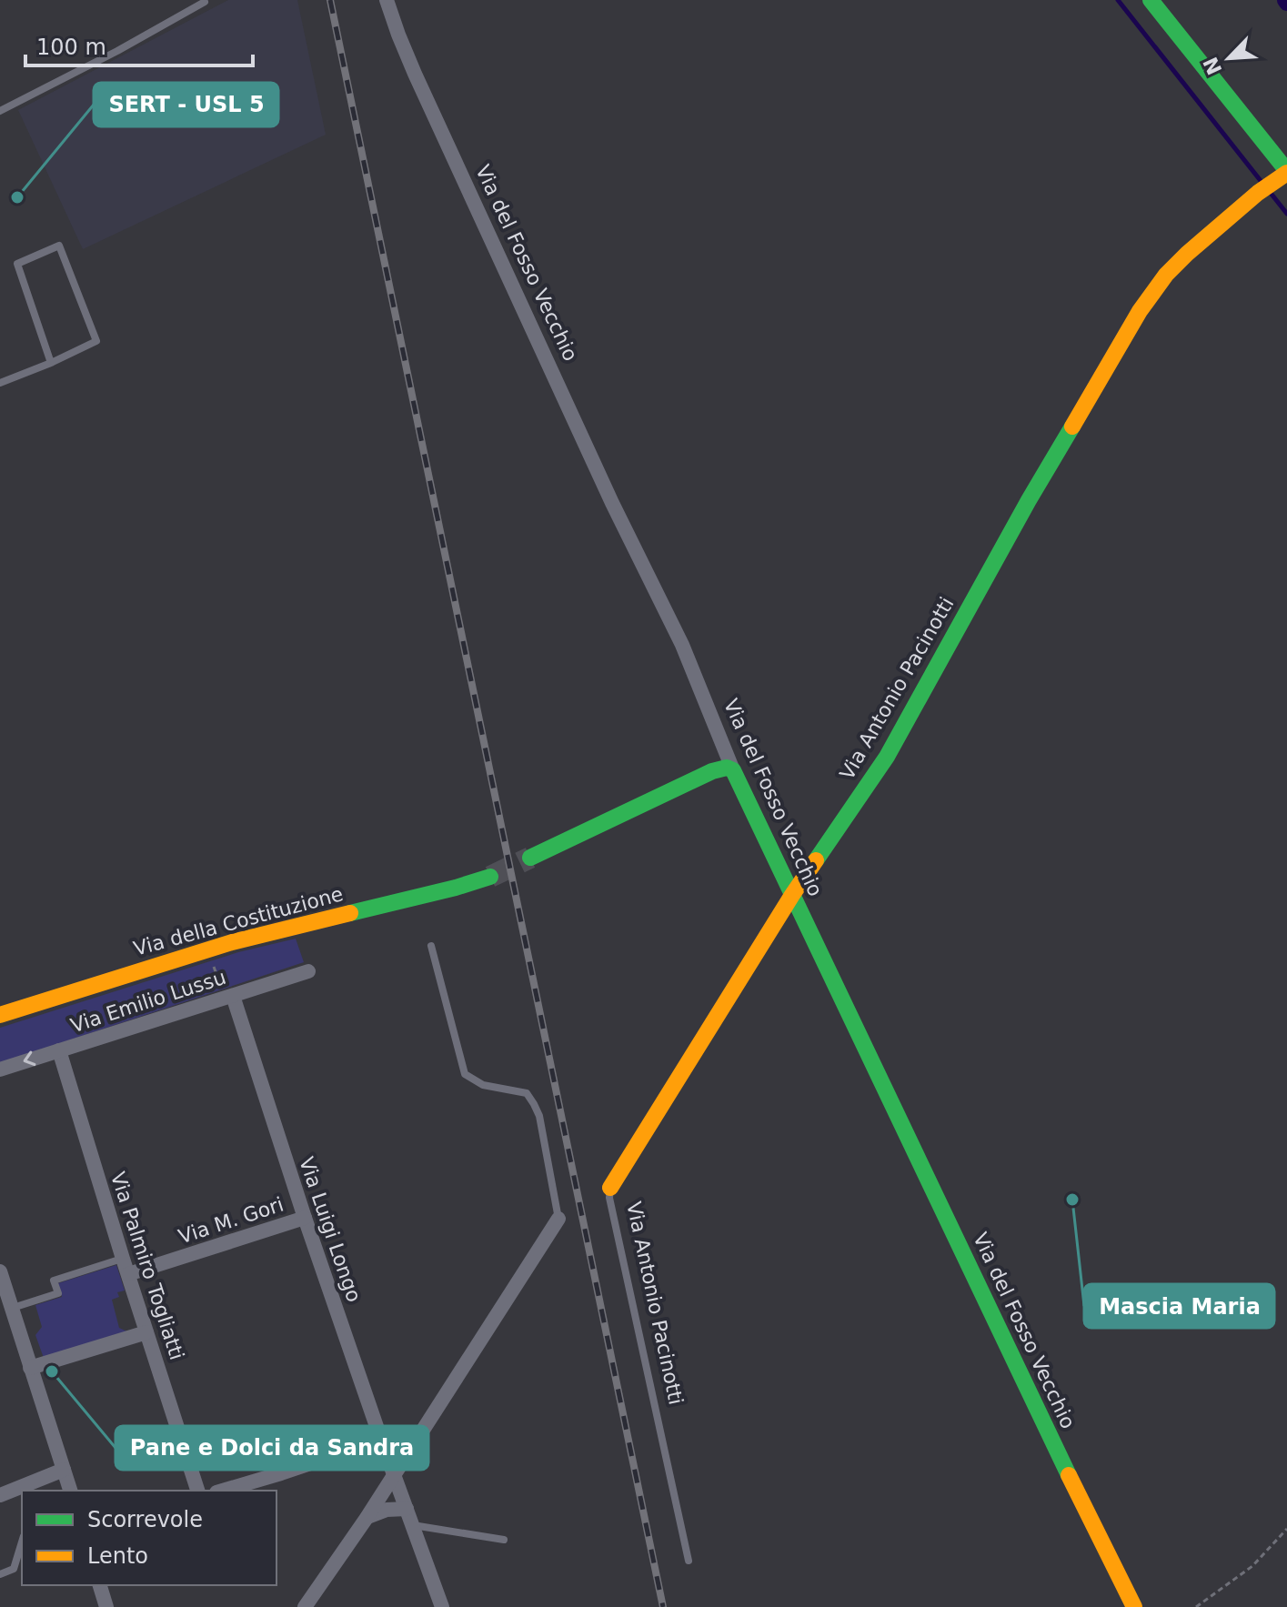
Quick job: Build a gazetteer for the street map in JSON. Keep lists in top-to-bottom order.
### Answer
{
  "streets": {
    "street": [
      "Via del Fosso Vecchio",
      "Via Antonio Pacinotti",
      "Via della Costituzione",
      "Via Emilio Lussu",
      "Via M. Gori",
      "Via Luigi Longo",
      "Via Palmiro Togliatti"
    ]
  },
  "crossings": [
    ["Via del Fosso Vecchio", "Via Antonio Pacinotti"],
    ["Via Emilio Lussu", "Via Luigi Longo"],
    ["Via Emilio Lussu", "Via Palmiro Togliatti"],
    ["Via M. Gori", "Via Luigi Longo"],
    ["Via M. Gori", "Via Palmiro Togliatti"]
  ],
  "places": ["SERT - USL 5", "Mascia Maria", "Pane e Dolci da Sandra"],
  "legend": ["Scorrevole", "Lento"],
  "scale_bar": "100 m",
  "north": "bottom left"
}
